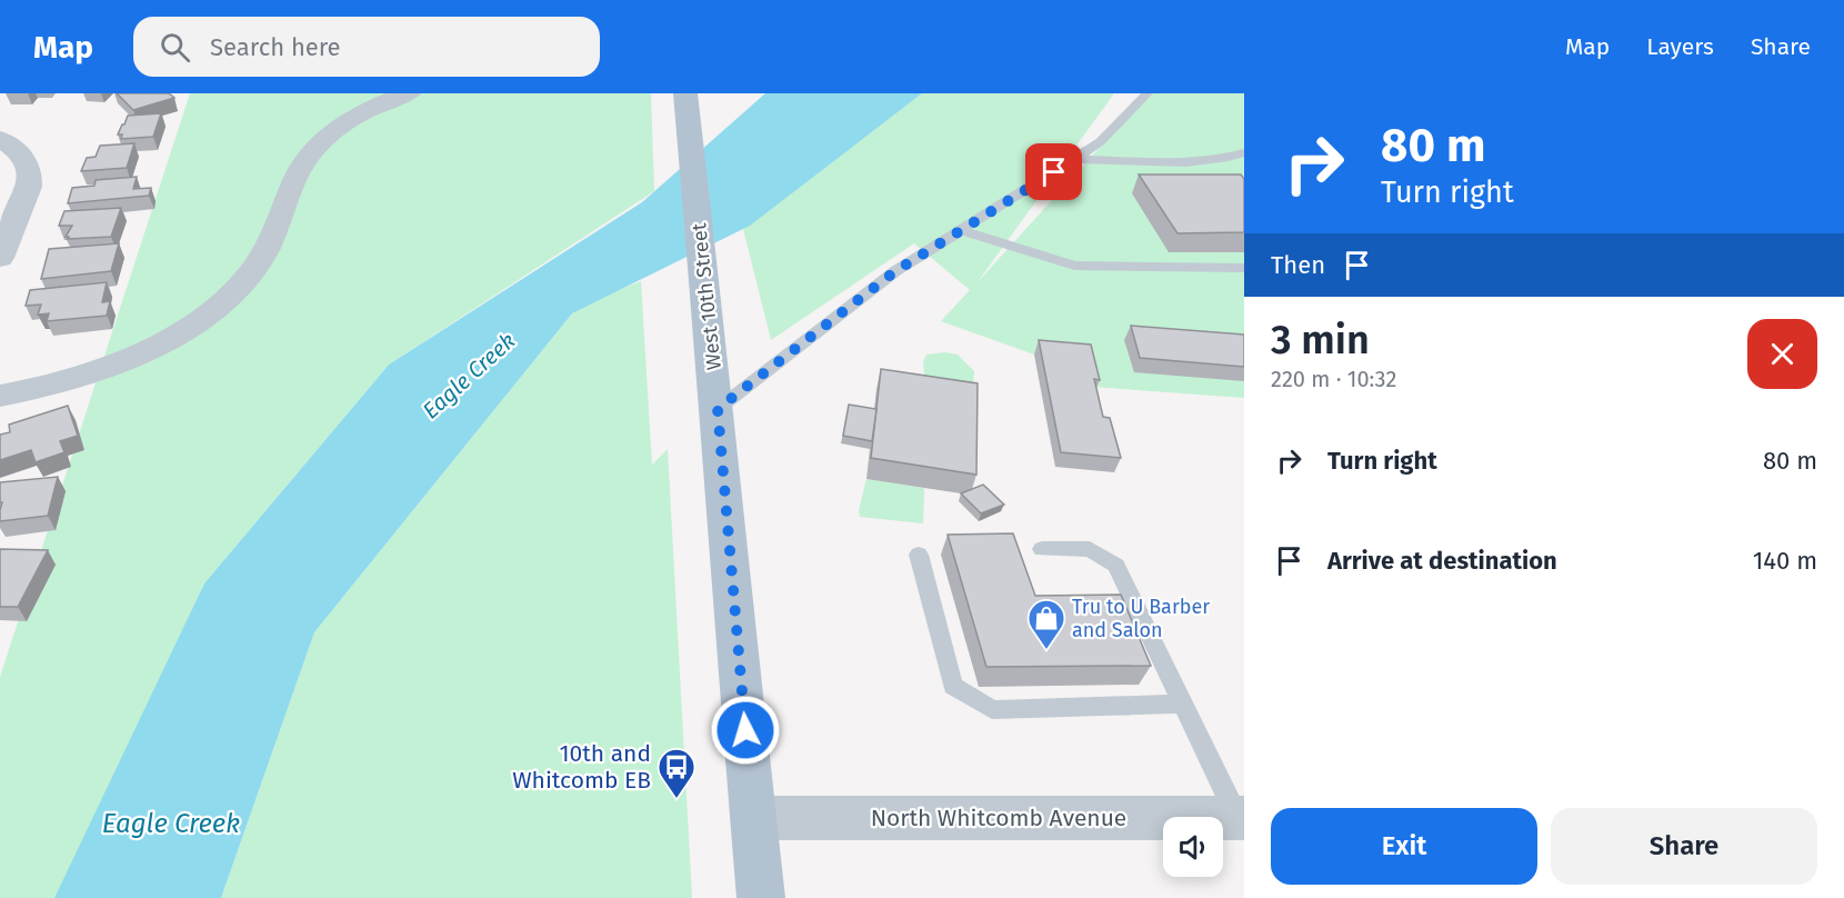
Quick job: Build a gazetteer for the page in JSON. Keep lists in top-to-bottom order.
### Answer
{
  "streets": {
    "main road": ["West 10th Street"],
    "street": ["North Whitcomb Avenue"]
  },
  "crossings": [
    ["West 10th Street", "North Whitcomb Avenue"]
  ],
  "water": ["Eagle Creek"],
  "places": {
    "shop": ["Tru to U Barber and Salon"],
    "bus stop": ["10th and Whitcomb EB"]
  },
  "page": {
    "header": "Map",
    "search": "Search here",
    "nav": ["Map", "Layers", "Share"],
    "turn": ["80 m", "Turn right"],
    "then": "Then",
    "heading": ["3 min", "220 m · 10:32"],
    "list": [
      {
        "name": "Turn right",
        "value": "80 m"
      },
      {
        "name": "Arrive at destination",
        "value": "140 m"
      }
    ],
    "buttons": ["Exit", "Share"]
  }
}
